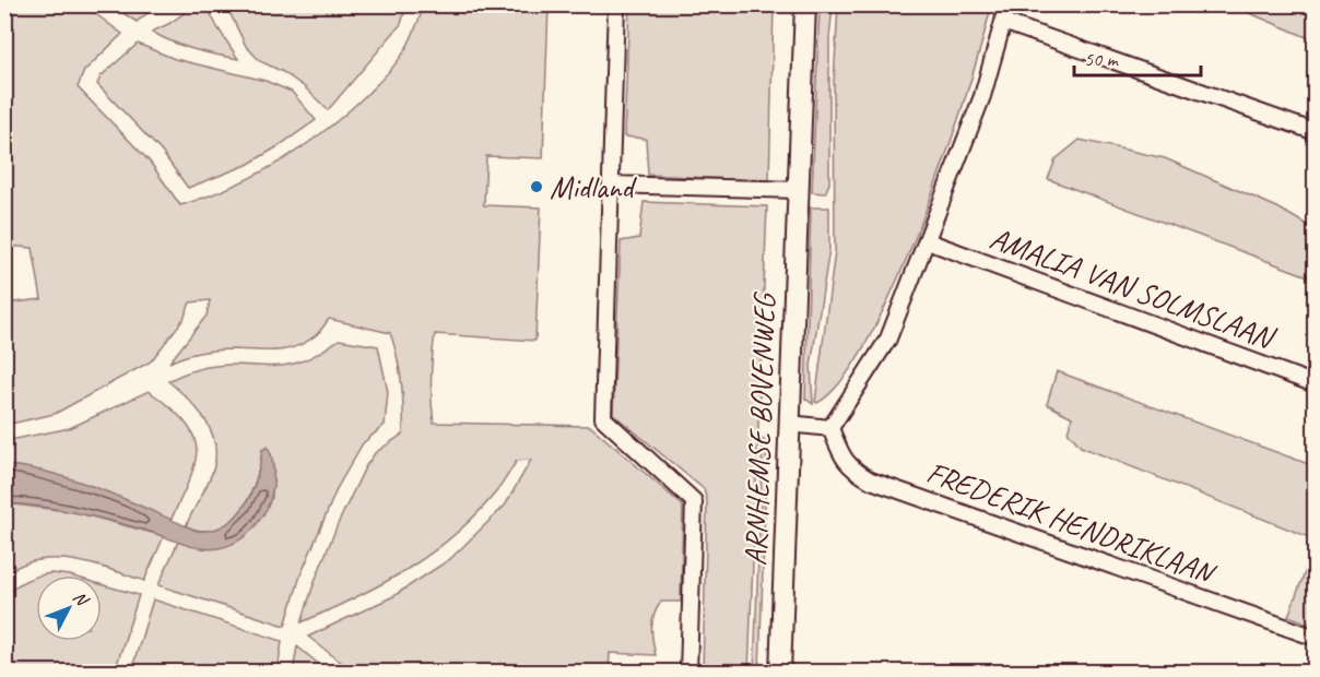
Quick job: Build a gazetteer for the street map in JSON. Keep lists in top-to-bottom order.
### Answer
{
  "streets": {
    "main road": ["ARNHEMSE BOVENWEG"],
    "street": ["AMALIA VAN SOLMSLAAN", "FREDERIK HENDRIKLAAN"]
  },
  "places": ["Midland"],
  "scale_bar": "50 m",
  "north": "top right"
}
